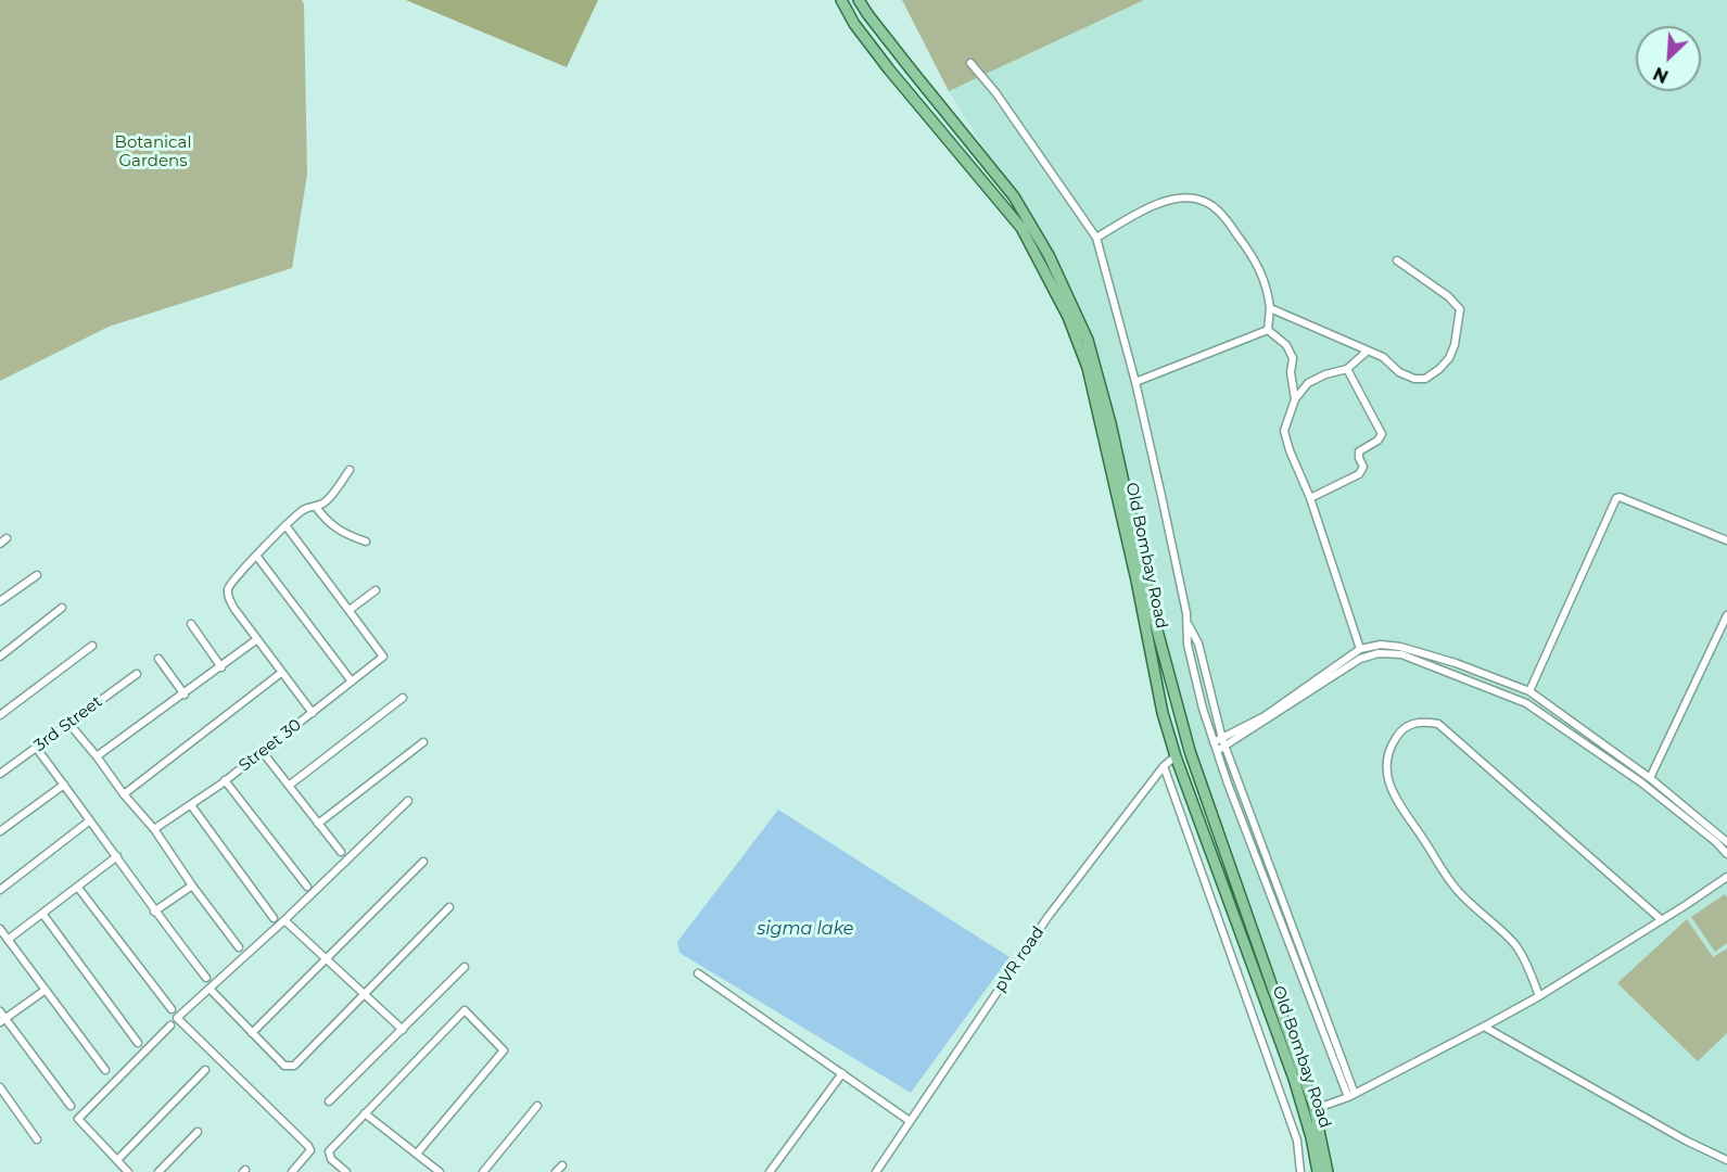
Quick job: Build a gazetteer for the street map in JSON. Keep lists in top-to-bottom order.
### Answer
{
  "streets": {
    "main road": ["Old Bombay Road"],
    "street": ["3rd Street", "Street 30", "pVR road"]
  },
  "crossings": [
    ["Old Bombay Road", "pVR road"]
  ],
  "water": ["sigma lake"],
  "parks": ["Botanical Gardens"],
  "north": "bottom left"
}
